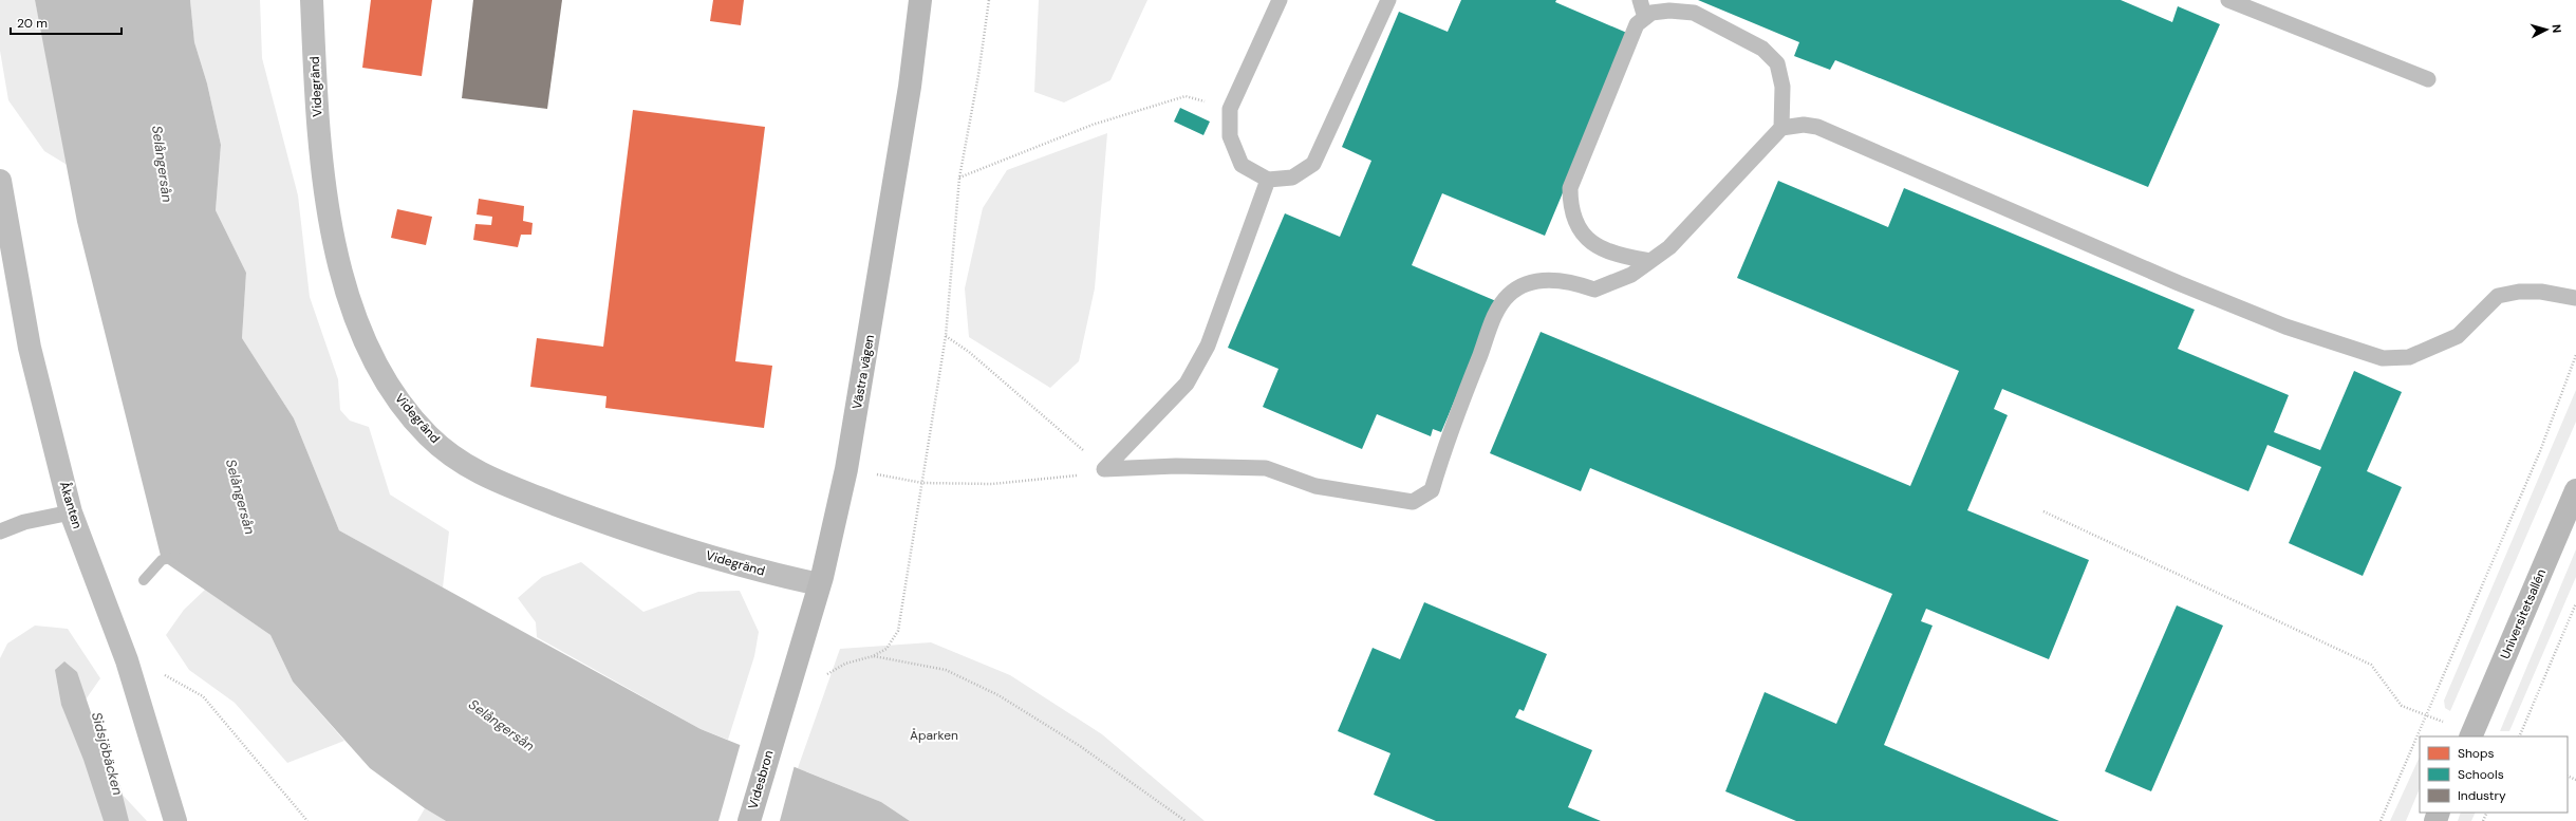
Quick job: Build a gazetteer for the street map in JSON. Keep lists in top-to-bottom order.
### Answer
{
  "streets": {
    "street": [
      "Videgränd",
      "Västra vägen",
      "Åkanten",
      "Universitetsallén",
      "Videsbron"
    ]
  },
  "crossings": [
    ["Videgränd", "Västra vägen"],
    ["Västra vägen", "Videsbron"]
  ],
  "water": ["Selångersån", "Sidsjöbäcken"],
  "parks": ["Åparken"],
  "legend": ["Shops", "Schools", "Industry"],
  "scale_bar": "20 m",
  "north": "right"
}
